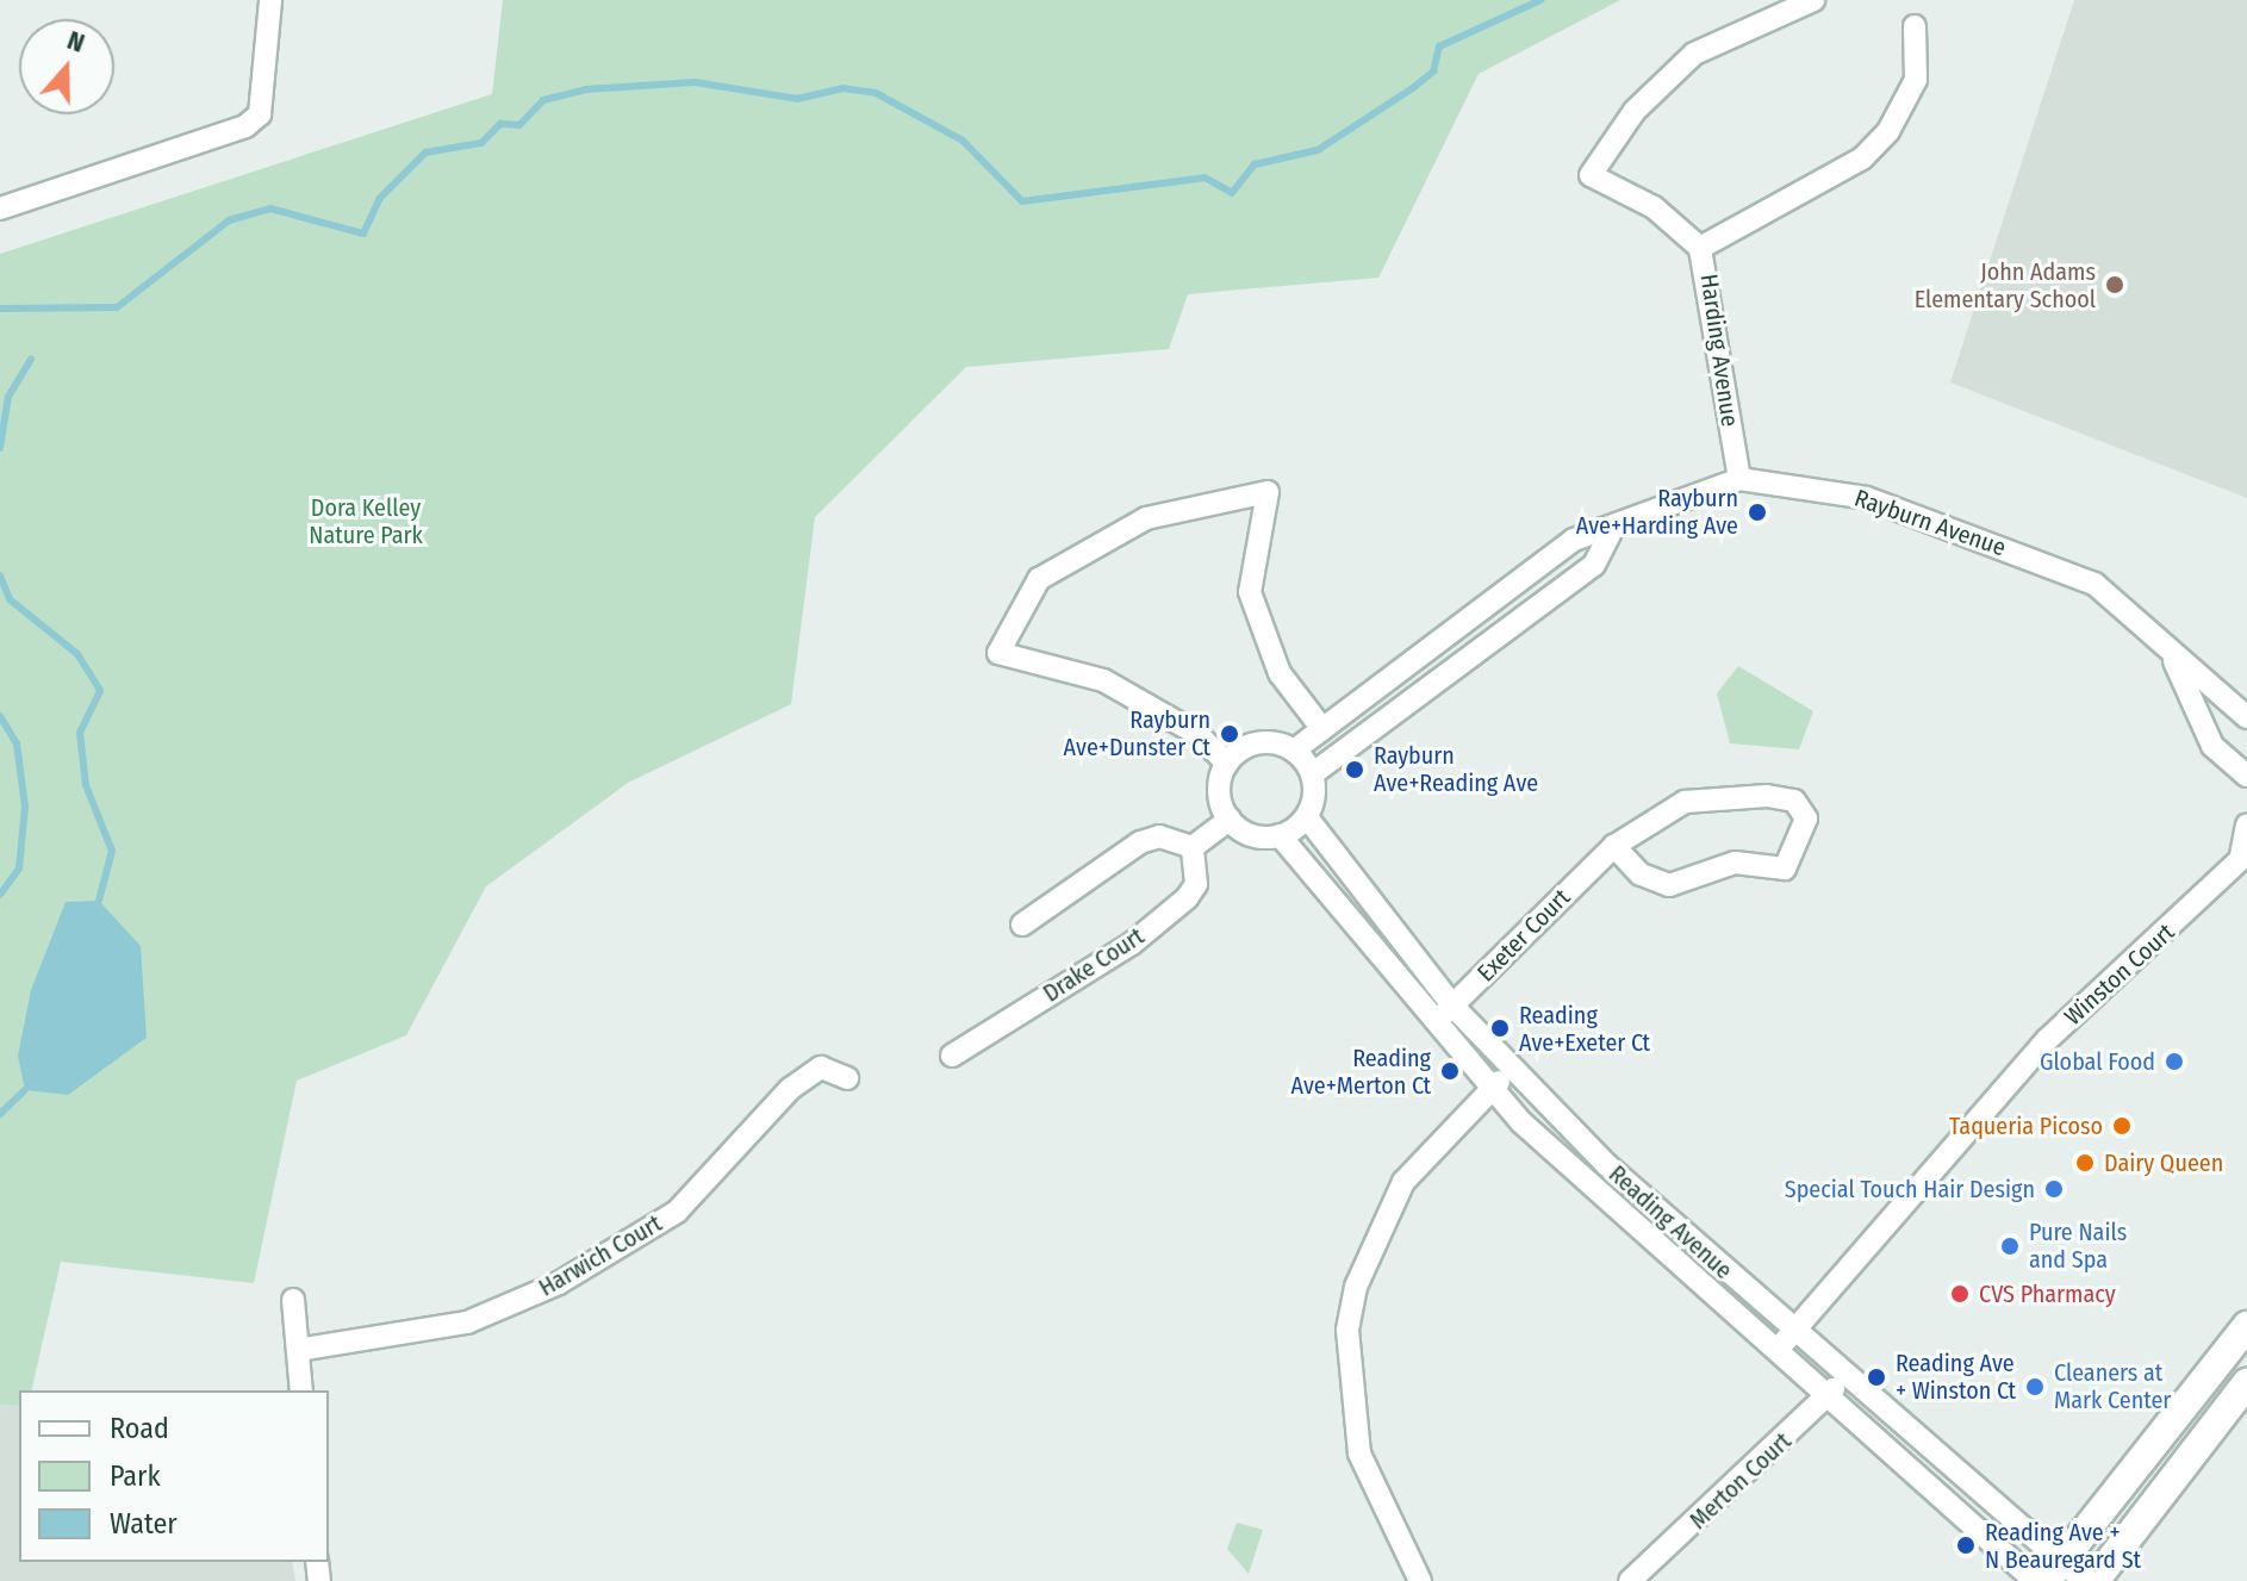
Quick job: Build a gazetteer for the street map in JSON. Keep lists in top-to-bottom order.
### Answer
{
  "streets": {
    "street": [
      "Harding Avenue",
      "Rayburn Avenue",
      "Exeter Court",
      "Drake Court",
      "Winston Court",
      "Reading Avenue",
      "Harwich Court",
      "Merton Court"
    ]
  },
  "crossings": [
    ["Harding Avenue", "Rayburn Avenue"],
    ["Exeter Court", "Reading Avenue"],
    ["Winston Court", "Reading Avenue"],
    ["Reading Avenue", "Merton Court"]
  ],
  "parks": ["Dora Kelley Nature Park"],
  "places": [
    "John Adams Elementary School",
    "Rayburn Ave+Harding Ave",
    "Rayburn Ave+Dunster Ct",
    "Rayburn Ave+Reading Ave",
    "Reading Ave+Exeter Ct",
    "Global Food",
    "Reading Ave+Merton Ct",
    "Taqueria Picoso",
    "Dairy Queen",
    "Special Touch Hair Design",
    "Pure Nails and Spa",
    "CVS Pharmacy",
    "Reading Ave + Winston Ct",
    "Cleaners at Mark Center",
    "Reading Ave + N Beauregard St"
  ],
  "legend": ["Road", "Park", "Water"],
  "north": "top"
}
